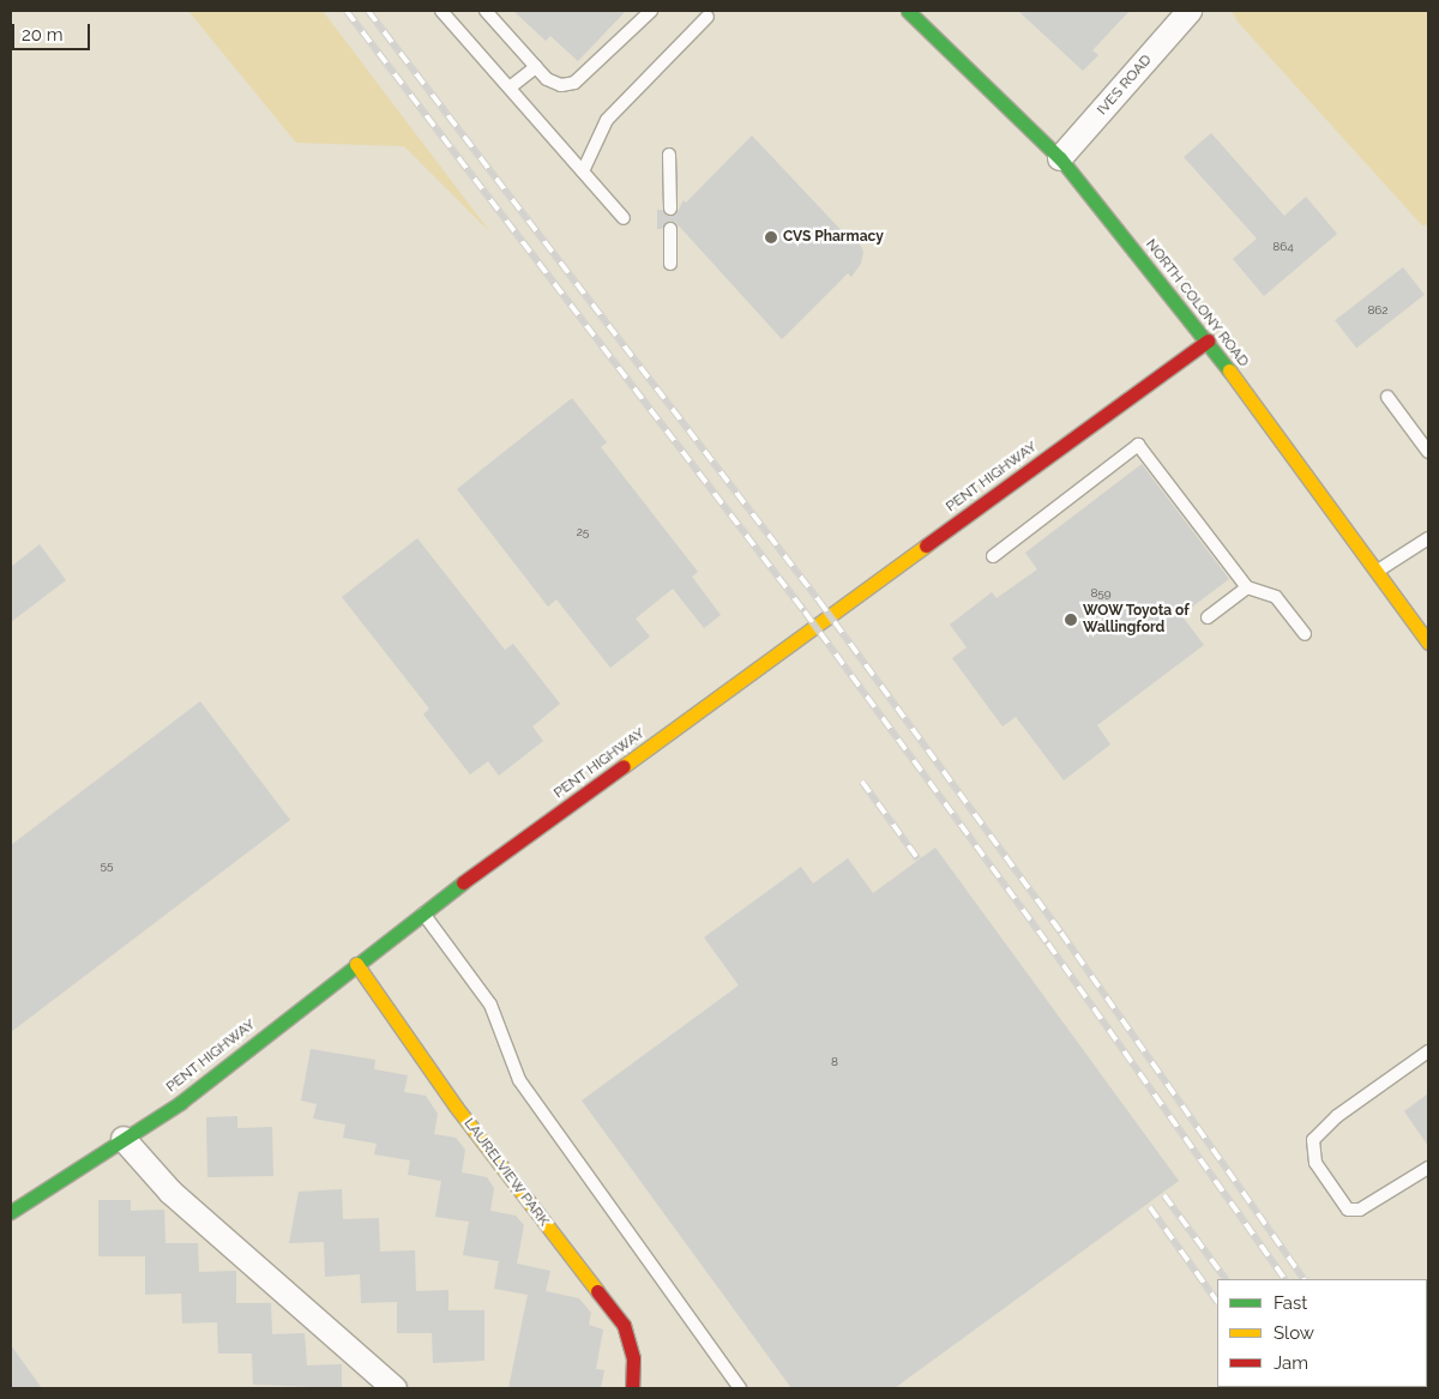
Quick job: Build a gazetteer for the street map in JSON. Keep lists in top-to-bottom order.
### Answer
{
  "streets": {
    "street": [
      "IVES ROAD",
      "NORTH COLONY ROAD",
      "PENT HIGHWAY",
      "LAURELVIEW PARK"
    ]
  },
  "crossings": [
    ["IVES ROAD", "NORTH COLONY ROAD"],
    ["NORTH COLONY ROAD", "PENT HIGHWAY"],
    ["PENT HIGHWAY", "LAURELVIEW PARK"]
  ],
  "places": ["CVS Pharmacy", "WOW Toyota of Wallingford"],
  "house_numbers": [
    "864",
    "862",
    "25",
    "859",
    "55",
    "8"
  ],
  "legend": ["Fast", "Slow", "Jam"],
  "scale_bar": "20 m"
}
